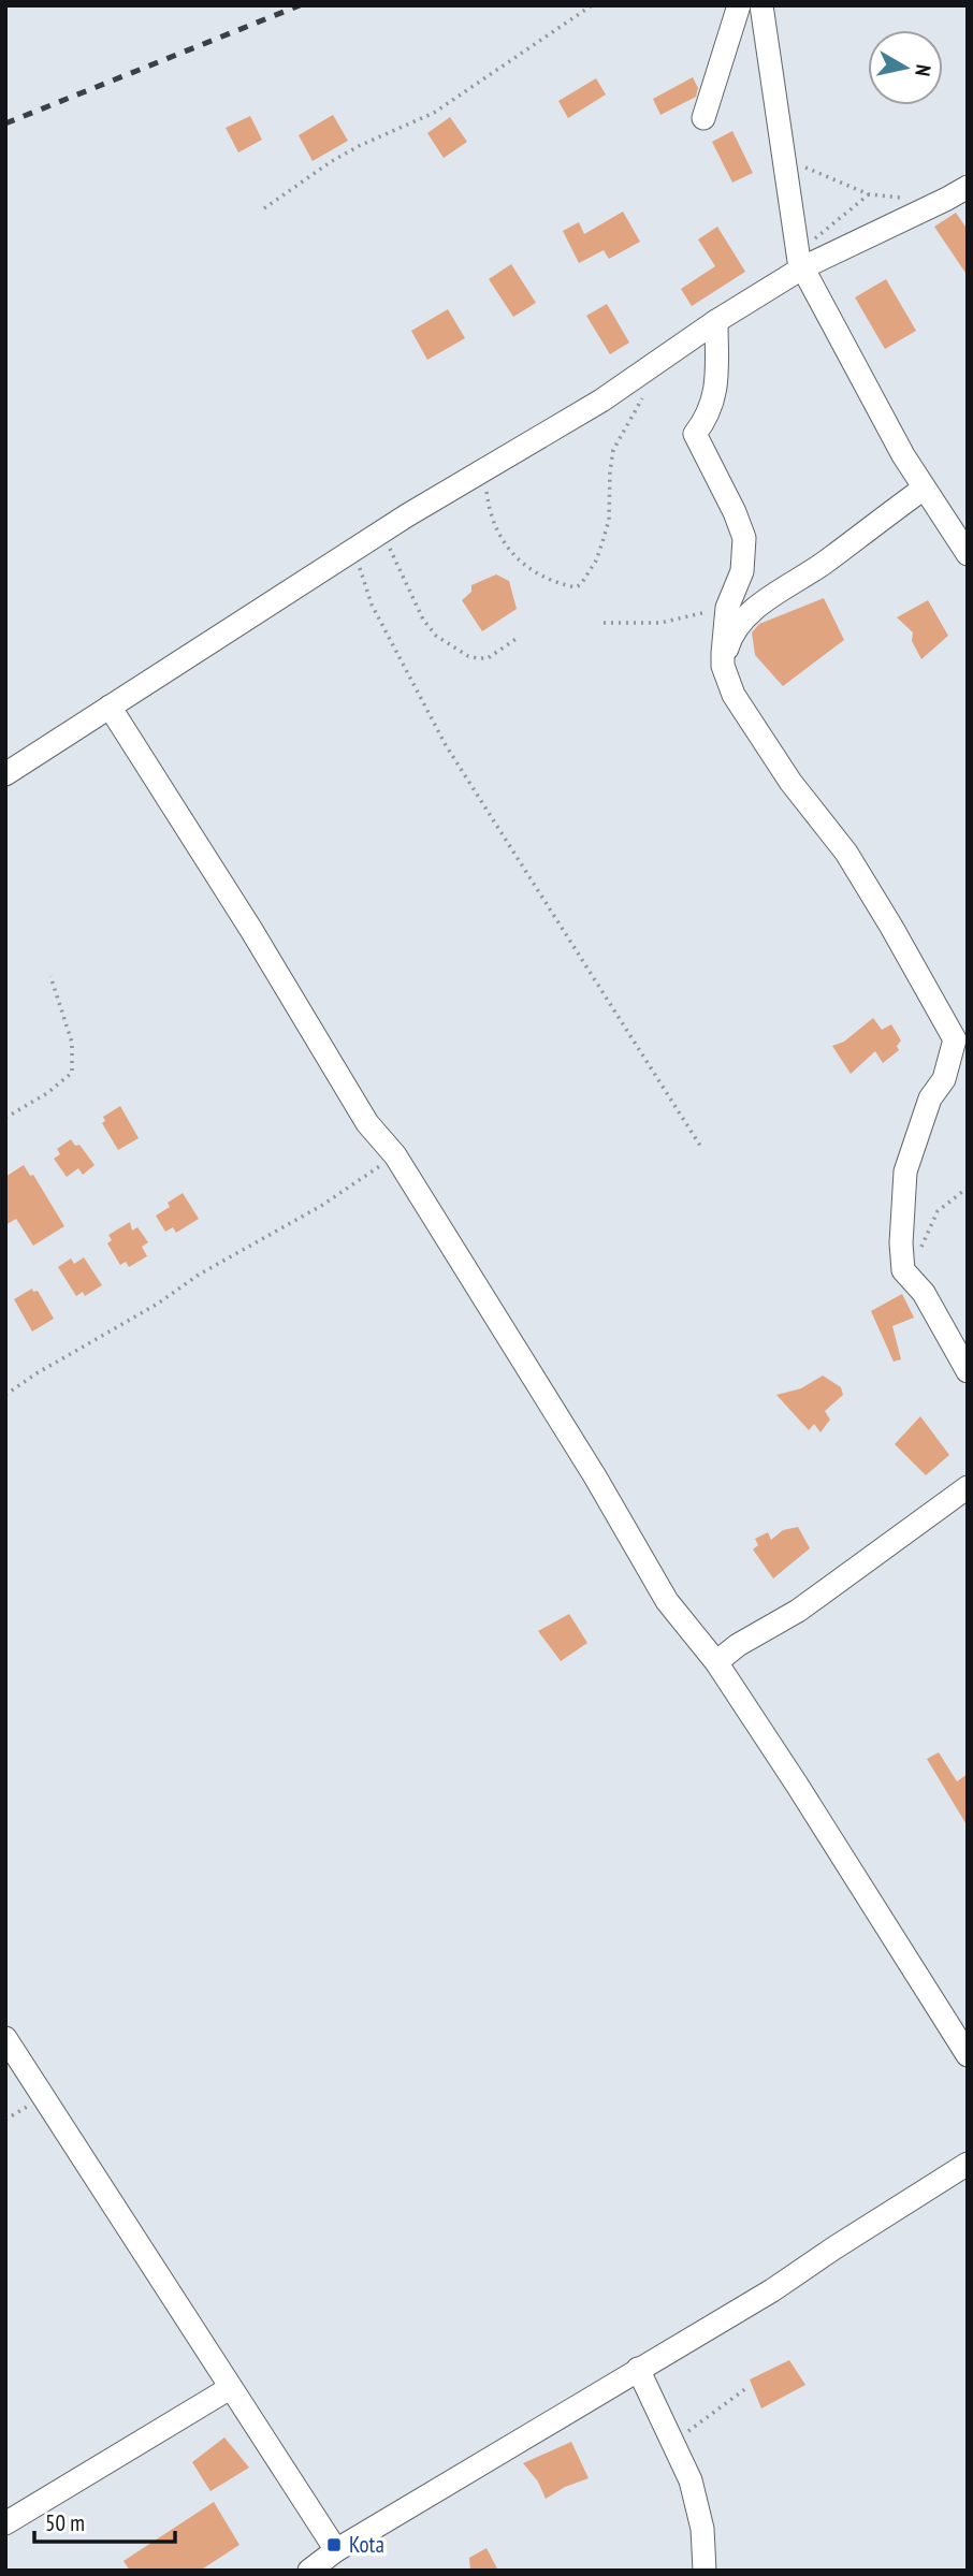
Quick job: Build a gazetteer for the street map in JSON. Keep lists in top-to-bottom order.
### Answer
{
  "places": {
    "transit": ["Kota"]
  },
  "scale_bar": "50 m",
  "north": "right"
}
